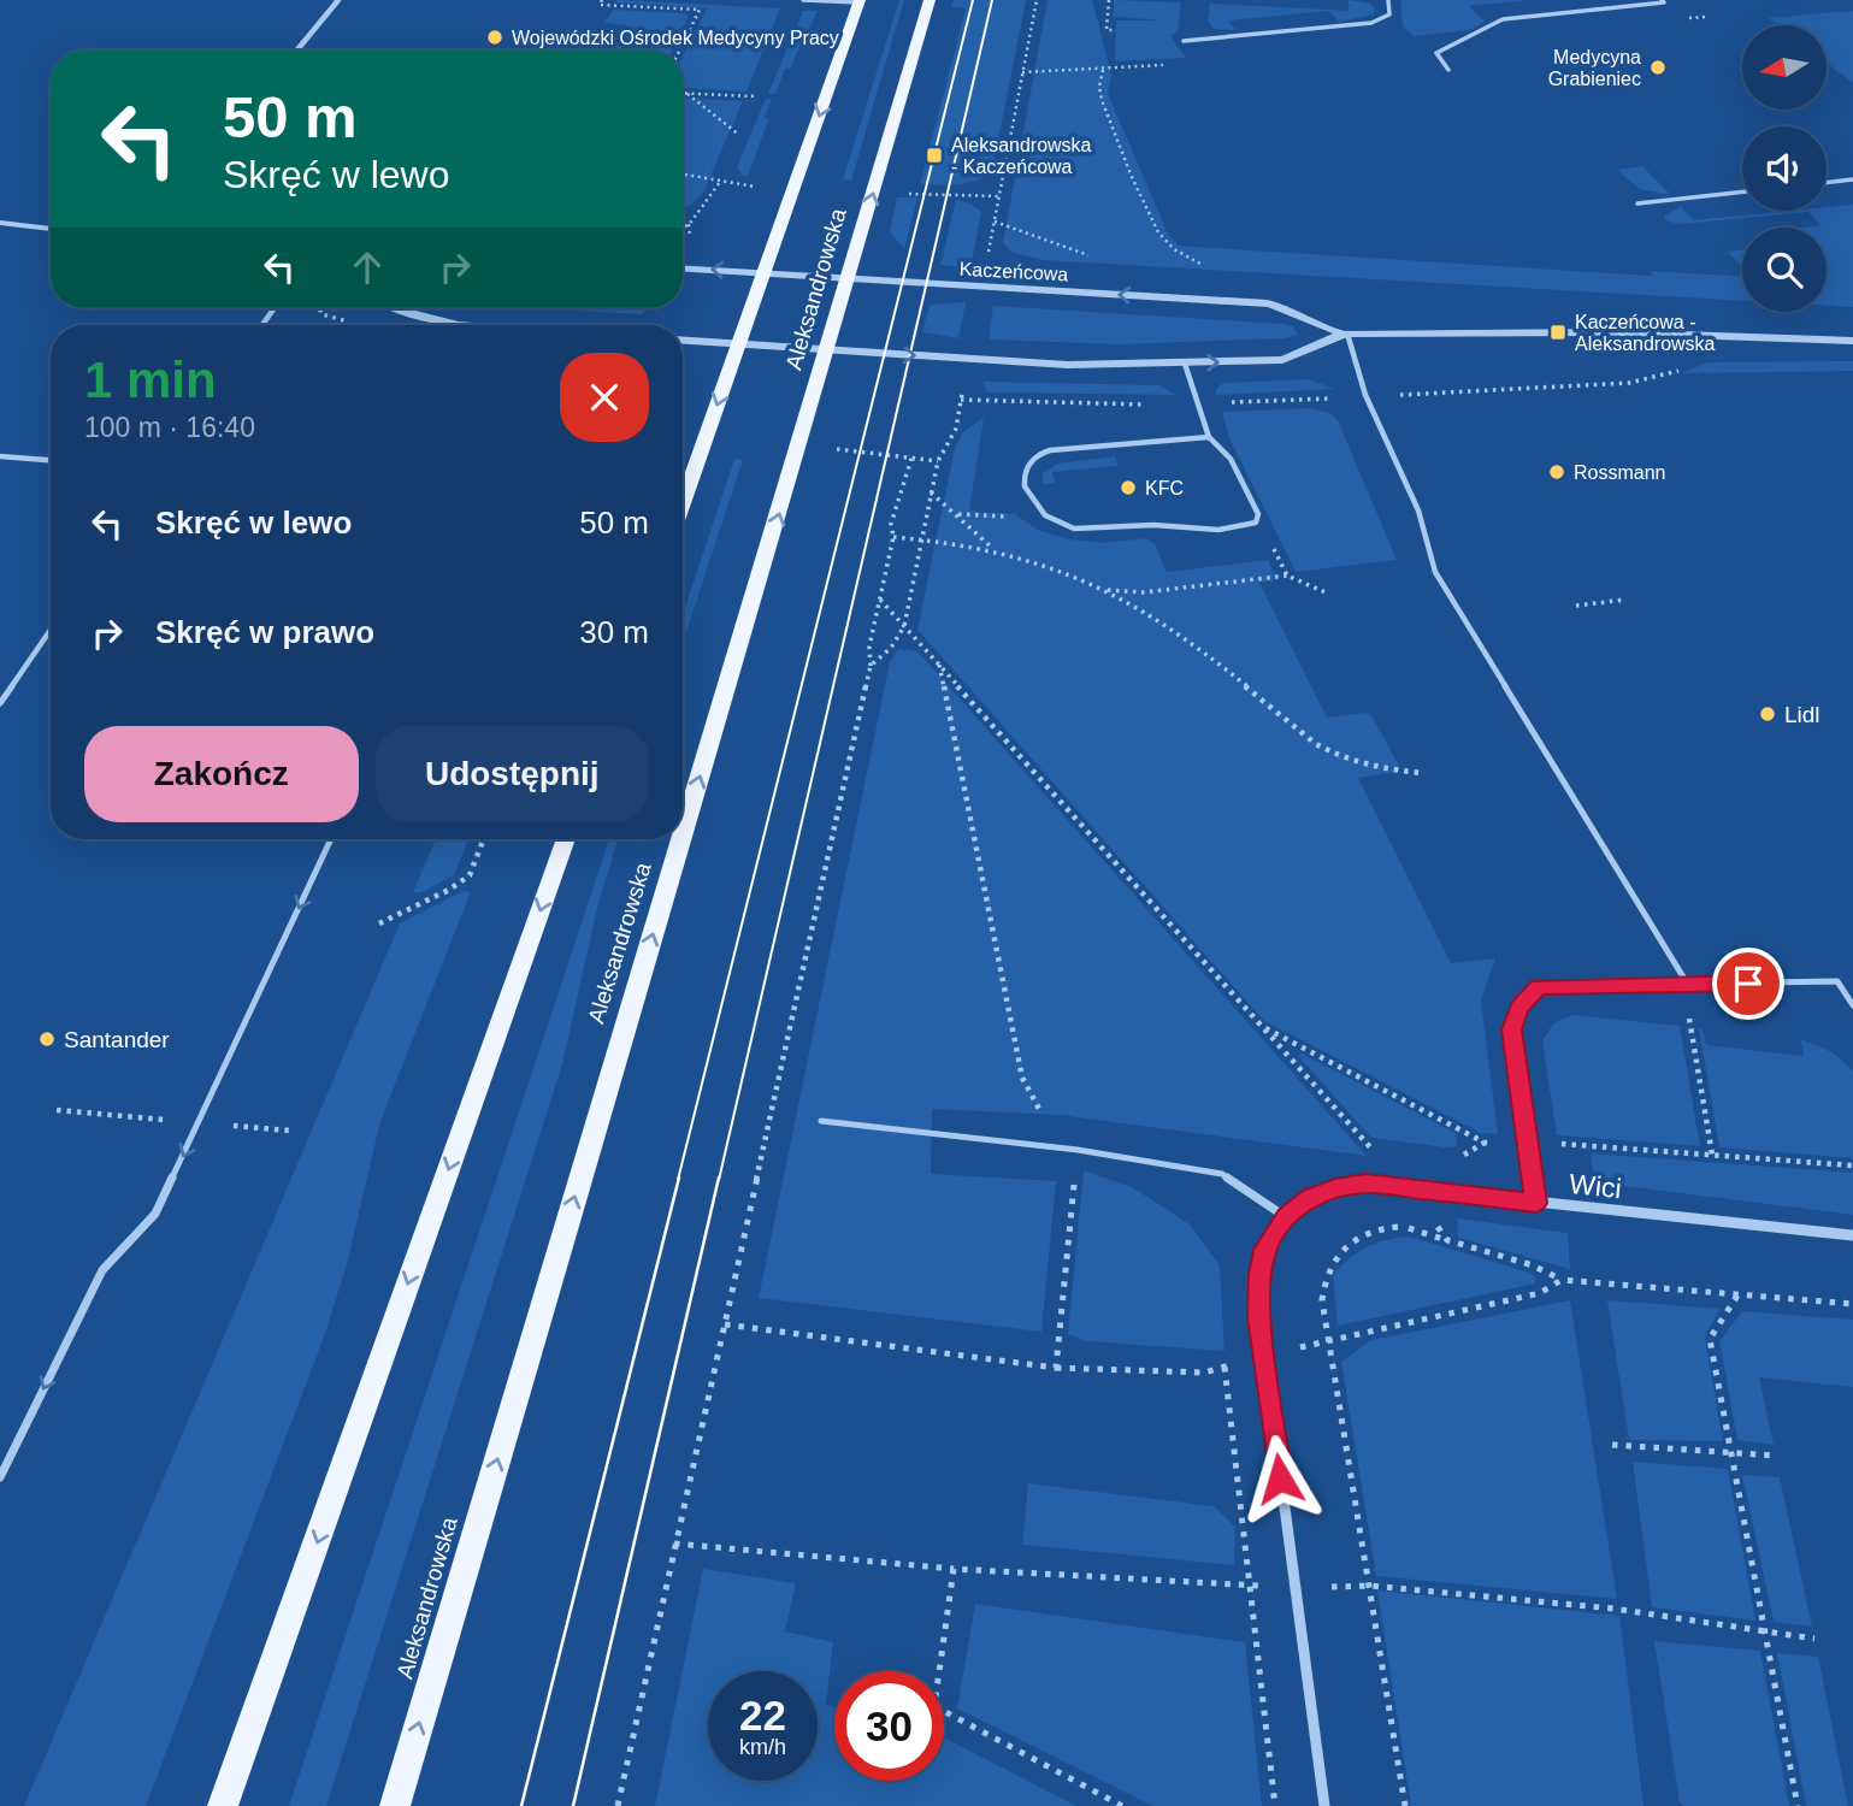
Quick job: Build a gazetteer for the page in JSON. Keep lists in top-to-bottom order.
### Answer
{
  "streets": {
    "main road": ["Aleksandrowska"],
    "street": ["Kaczeńcowa", "Wici"]
  },
  "crossings": [
    ["Kaczeńcowa", "Aleksandrowska"]
  ],
  "places": {
    "other": [
      "Wojewódzki Ośrodek Medycyny Pracy",
      "Medycyna Grabieniec",
      "Rossmann",
      "KFC",
      "Lidl",
      "Santander"
    ],
    "transit": ["Aleksandrowska - Kaczeńcowa", "Kaczeńcowa - Aleksandrowska"]
  },
  "north": "left",
  "page": {
    "turn": ["50 m", "Skręć w lewo"],
    "heading": ["1 min", "100 m · 16:40"],
    "list": [
      {
        "name": "Skręć w lewo",
        "value": "50 m"
      },
      {
        "name": "Skręć w prawo",
        "value": "30 m"
      }
    ],
    "buttons": ["Zakończ", "Udostępnij"],
    "speed": "22 km/h",
    "limit": "30"
  }
}
